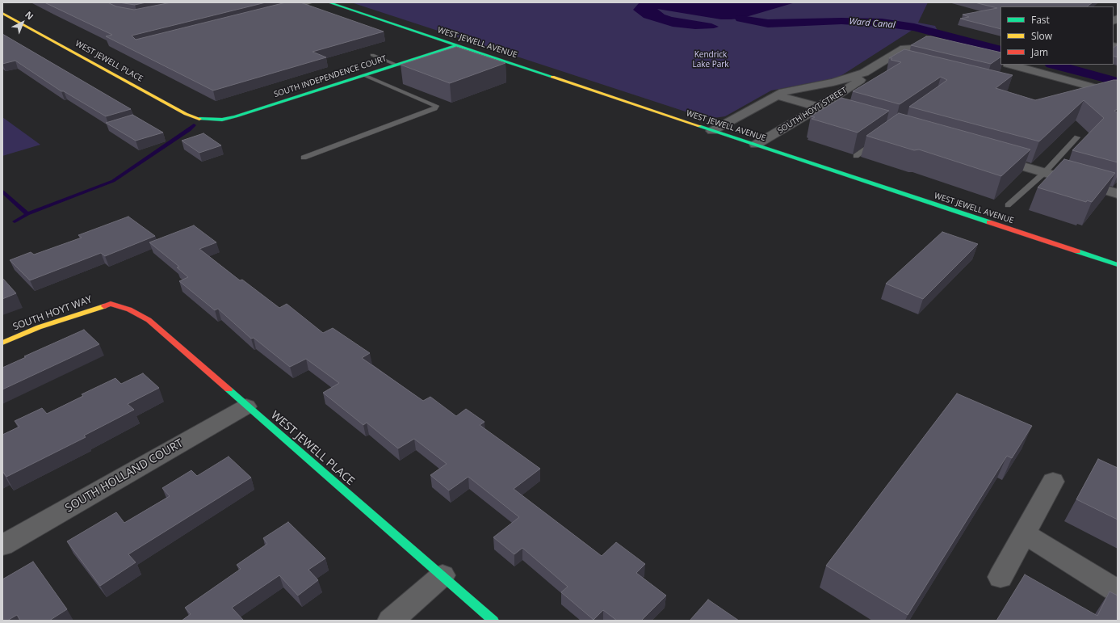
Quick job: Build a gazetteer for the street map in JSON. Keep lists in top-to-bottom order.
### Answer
{
  "streets": {
    "street": [
      "WEST JEWELL AVENUE",
      "WEST JEWELL PLACE",
      "SOUTH INDEPENDENCE COURT",
      "SOUTH HOYT STREET",
      "SOUTH HOYT WAY",
      "SOUTH HOLLAND COURT"
    ]
  },
  "crossings": [
    ["WEST JEWELL AVENUE", "SOUTH INDEPENDENCE COURT"],
    ["WEST JEWELL AVENUE", "SOUTH HOYT STREET"],
    ["WEST JEWELL PLACE", "SOUTH INDEPENDENCE COURT"],
    ["WEST JEWELL PLACE", "SOUTH HOYT WAY"],
    ["WEST JEWELL PLACE", "SOUTH HOLLAND COURT"]
  ],
  "water": ["Ward Canal"],
  "parks": ["Kendrick Lake Park"],
  "legend": ["Fast", "Slow", "Jam"],
  "north": "top right"
}
